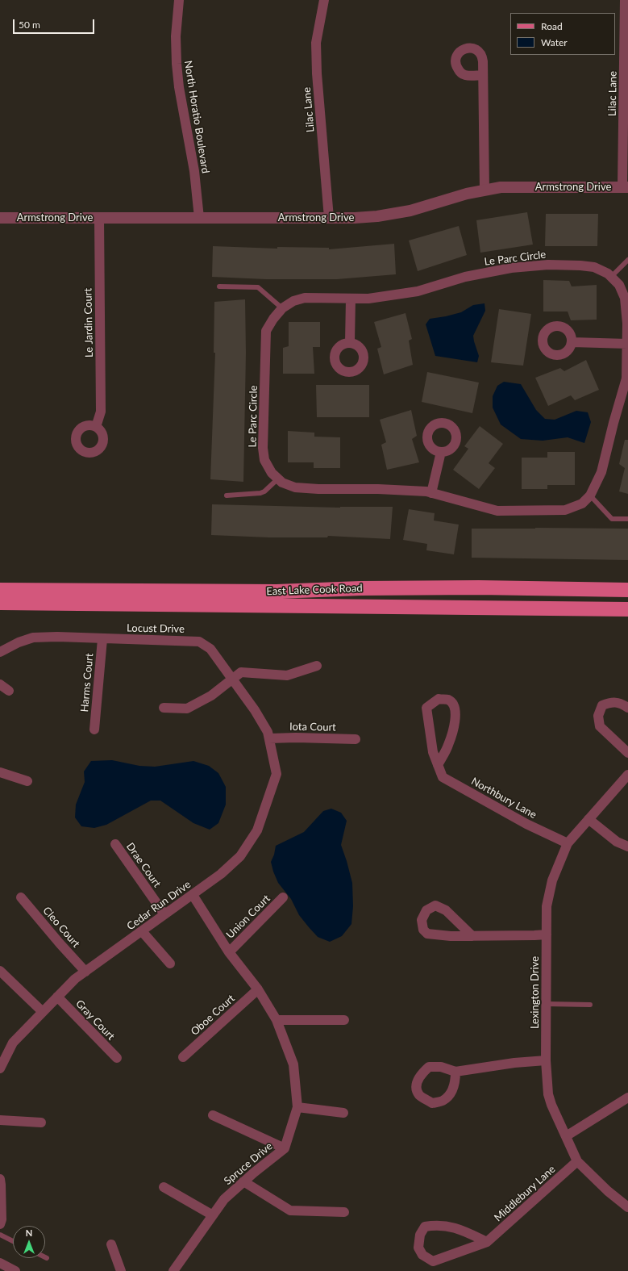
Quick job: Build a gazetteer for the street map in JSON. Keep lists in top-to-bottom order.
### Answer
{
  "streets": {
    "main road": ["East Lake Cook Road"],
    "street": [
      "Lilac Lane",
      "North Horatio Boulevard",
      "Armstrong Drive",
      "Le Parc Circle",
      "Le Jardin Court",
      "Locust Drive",
      "Harms Court",
      "Iota Court",
      "Northbury Lane",
      "Drae Court",
      "Cedar Run Drive",
      "Union Court",
      "Cleo Court",
      "Lexington Drive",
      "Oboe Court",
      "Gray Court",
      "Spruce Drive",
      "Middlebury Lane"
    ]
  },
  "crossings": [
    ["Lilac Lane", "Armstrong Drive"],
    ["North Horatio Boulevard", "Armstrong Drive"],
    ["Armstrong Drive", "Le Jardin Court"],
    ["Locust Drive", "Harms Court"],
    ["Locust Drive", "Iota Court"],
    ["Locust Drive", "Cedar Run Drive"],
    ["Iota Court", "Cedar Run Drive"],
    ["Northbury Lane", "Lexington Drive"],
    ["Drae Court", "Cedar Run Drive"],
    ["Cedar Run Drive", "Cleo Court"],
    ["Cedar Run Drive", "Gray Court"],
    ["Cedar Run Drive", "Spruce Drive"],
    ["Union Court", "Spruce Drive"],
    ["Lexington Drive", "Middlebury Lane"],
    ["Oboe Court", "Spruce Drive"]
  ],
  "legend": ["Road", "Water"],
  "scale_bar": "50 m",
  "north": "top"
}
